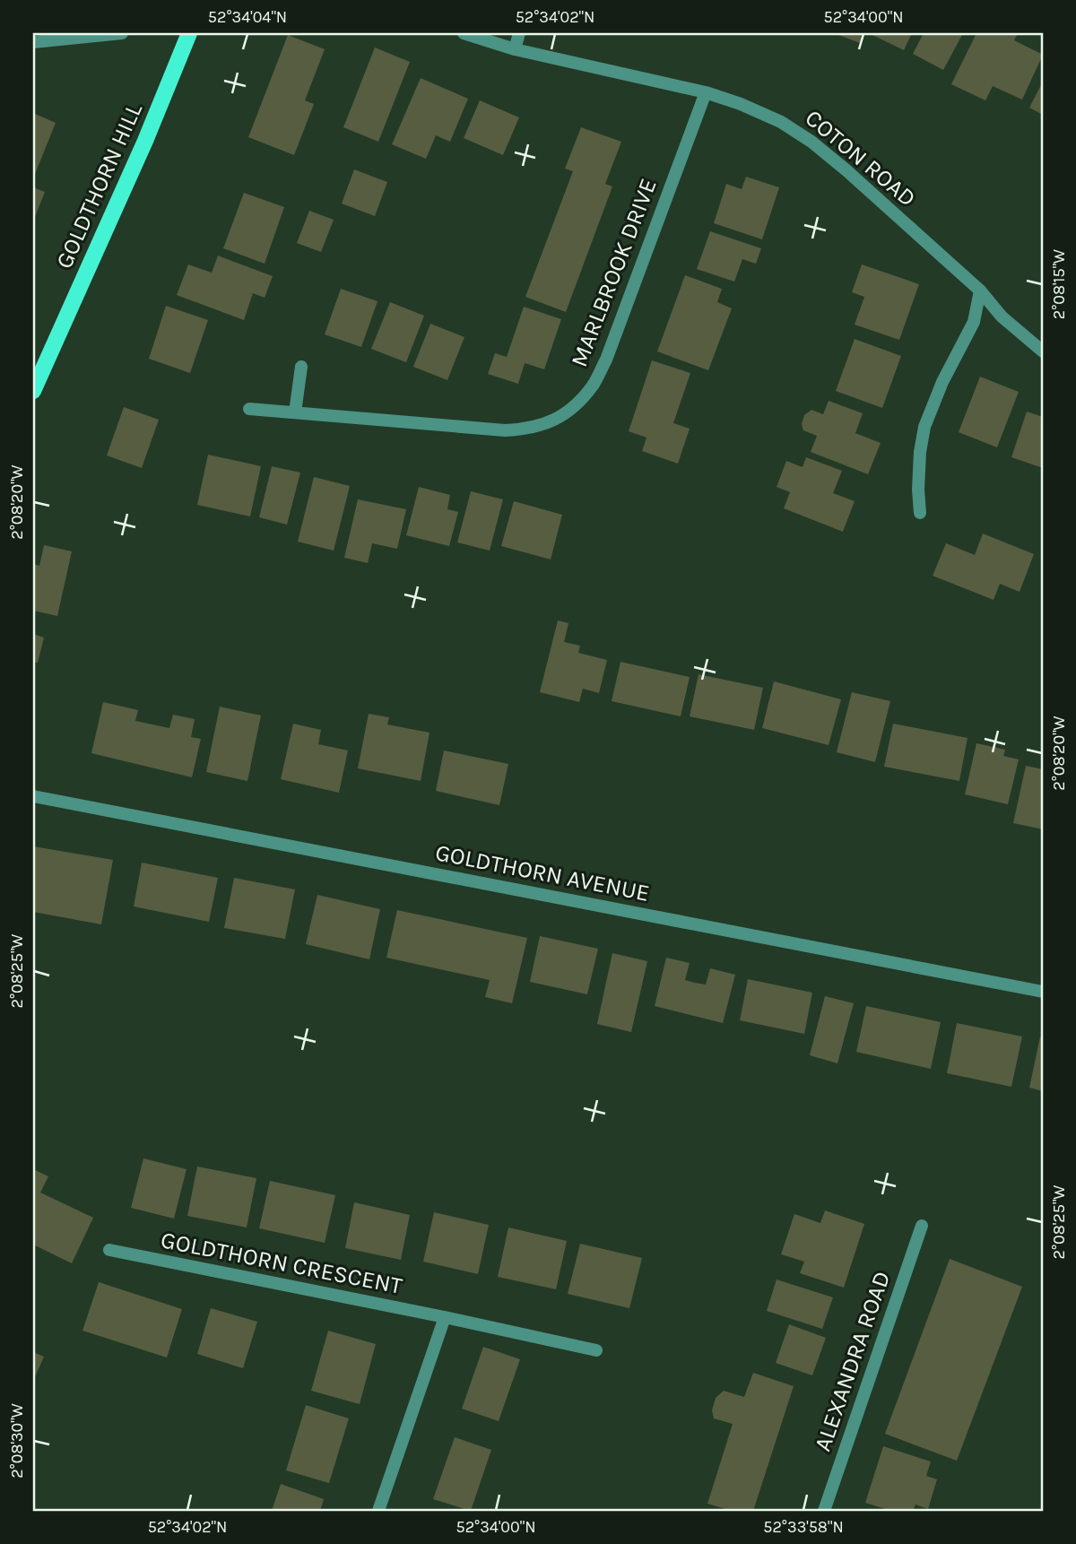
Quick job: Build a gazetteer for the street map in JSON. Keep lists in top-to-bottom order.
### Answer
{
  "streets": {
    "main road": ["GOLDTHORN HILL"],
    "street": [
      "COTON ROAD",
      "MARLBROOK DRIVE",
      "GOLDTHORN AVENUE",
      "GOLDTHORN CRESCENT",
      "ALEXANDRA ROAD"
    ]
  },
  "crossings": [
    ["COTON ROAD", "MARLBROOK DRIVE"]
  ],
  "coordinates": [
    "52°34'04\"N",
    "52°34'02\"N",
    "52°34'00\"N",
    "2°08'15\"W",
    "2°08'20\"W",
    "2°08'25\"W",
    "2°08'30\"W",
    "52°33'58\"N"
  ]
}
